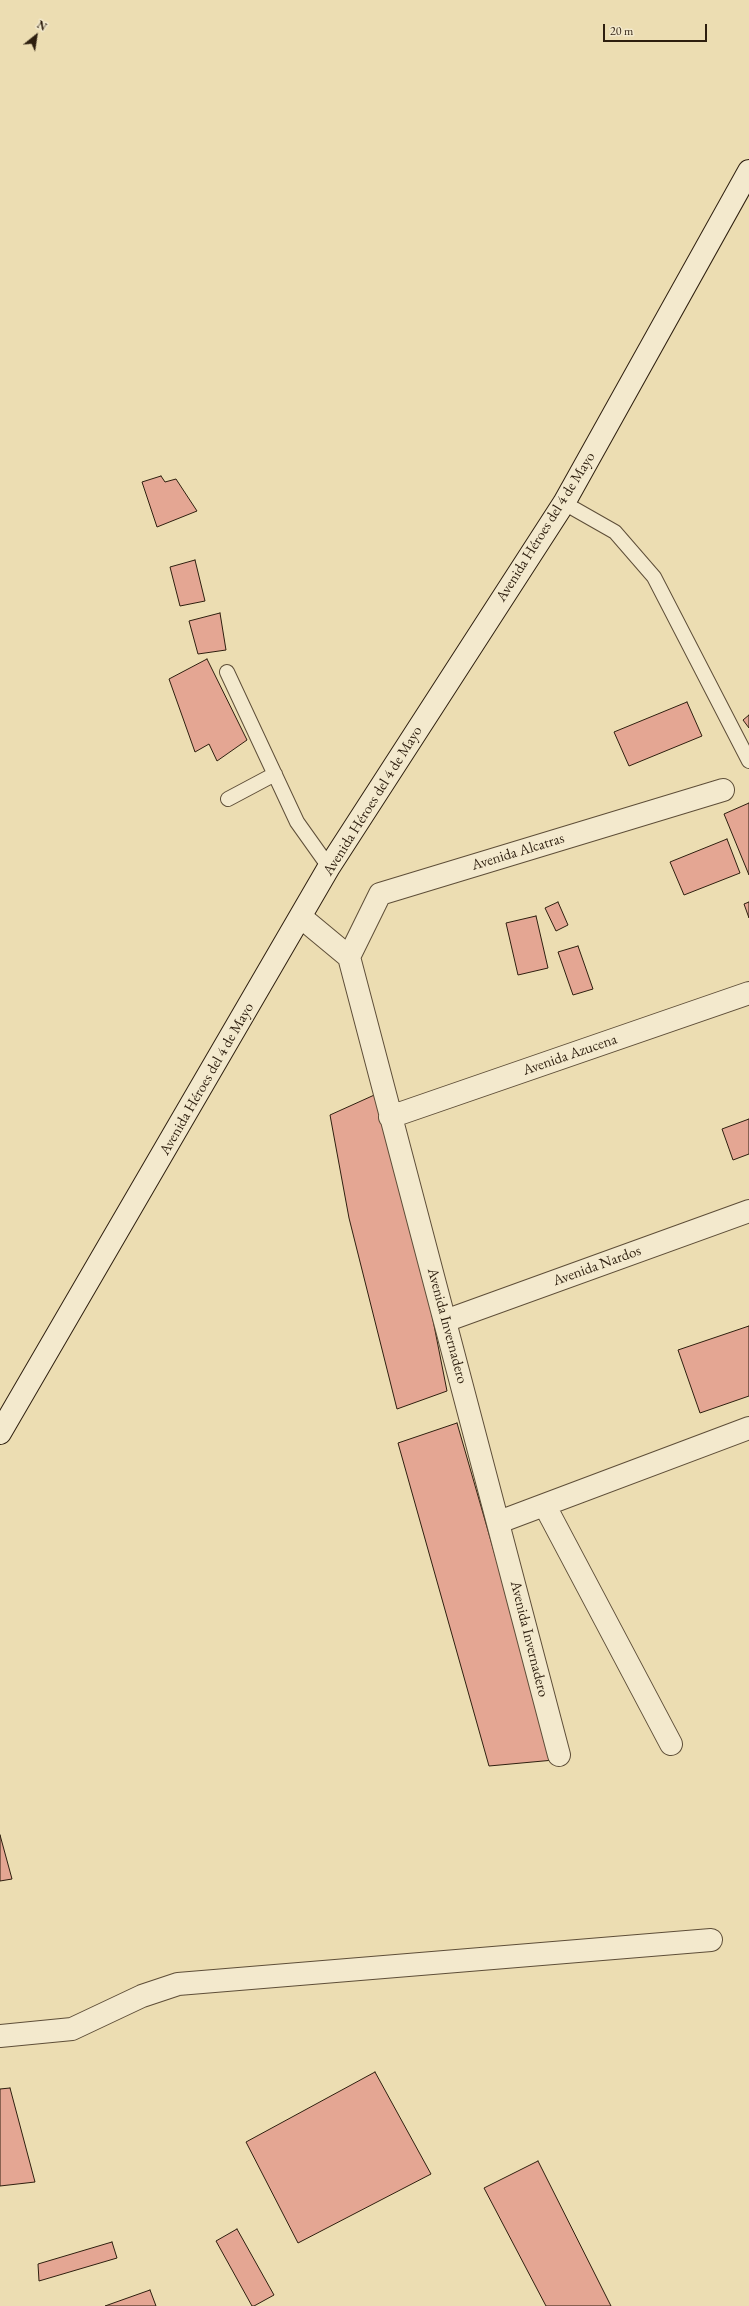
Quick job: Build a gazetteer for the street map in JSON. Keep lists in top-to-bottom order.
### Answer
{
  "streets": {
    "street": [
      "Avenida Héroes del 4 de Mayo",
      "Avenida Alcatras",
      "Avenida Azucena",
      "Avenida Nardos",
      "Avenida Invernadero"
    ]
  },
  "crossings": [
    ["Avenida Alcatras", "Avenida Invernadero"],
    ["Avenida Azucena", "Avenida Invernadero"],
    ["Avenida Nardos", "Avenida Invernadero"]
  ],
  "scale_bar": "20 m",
  "north": "top right"
}
